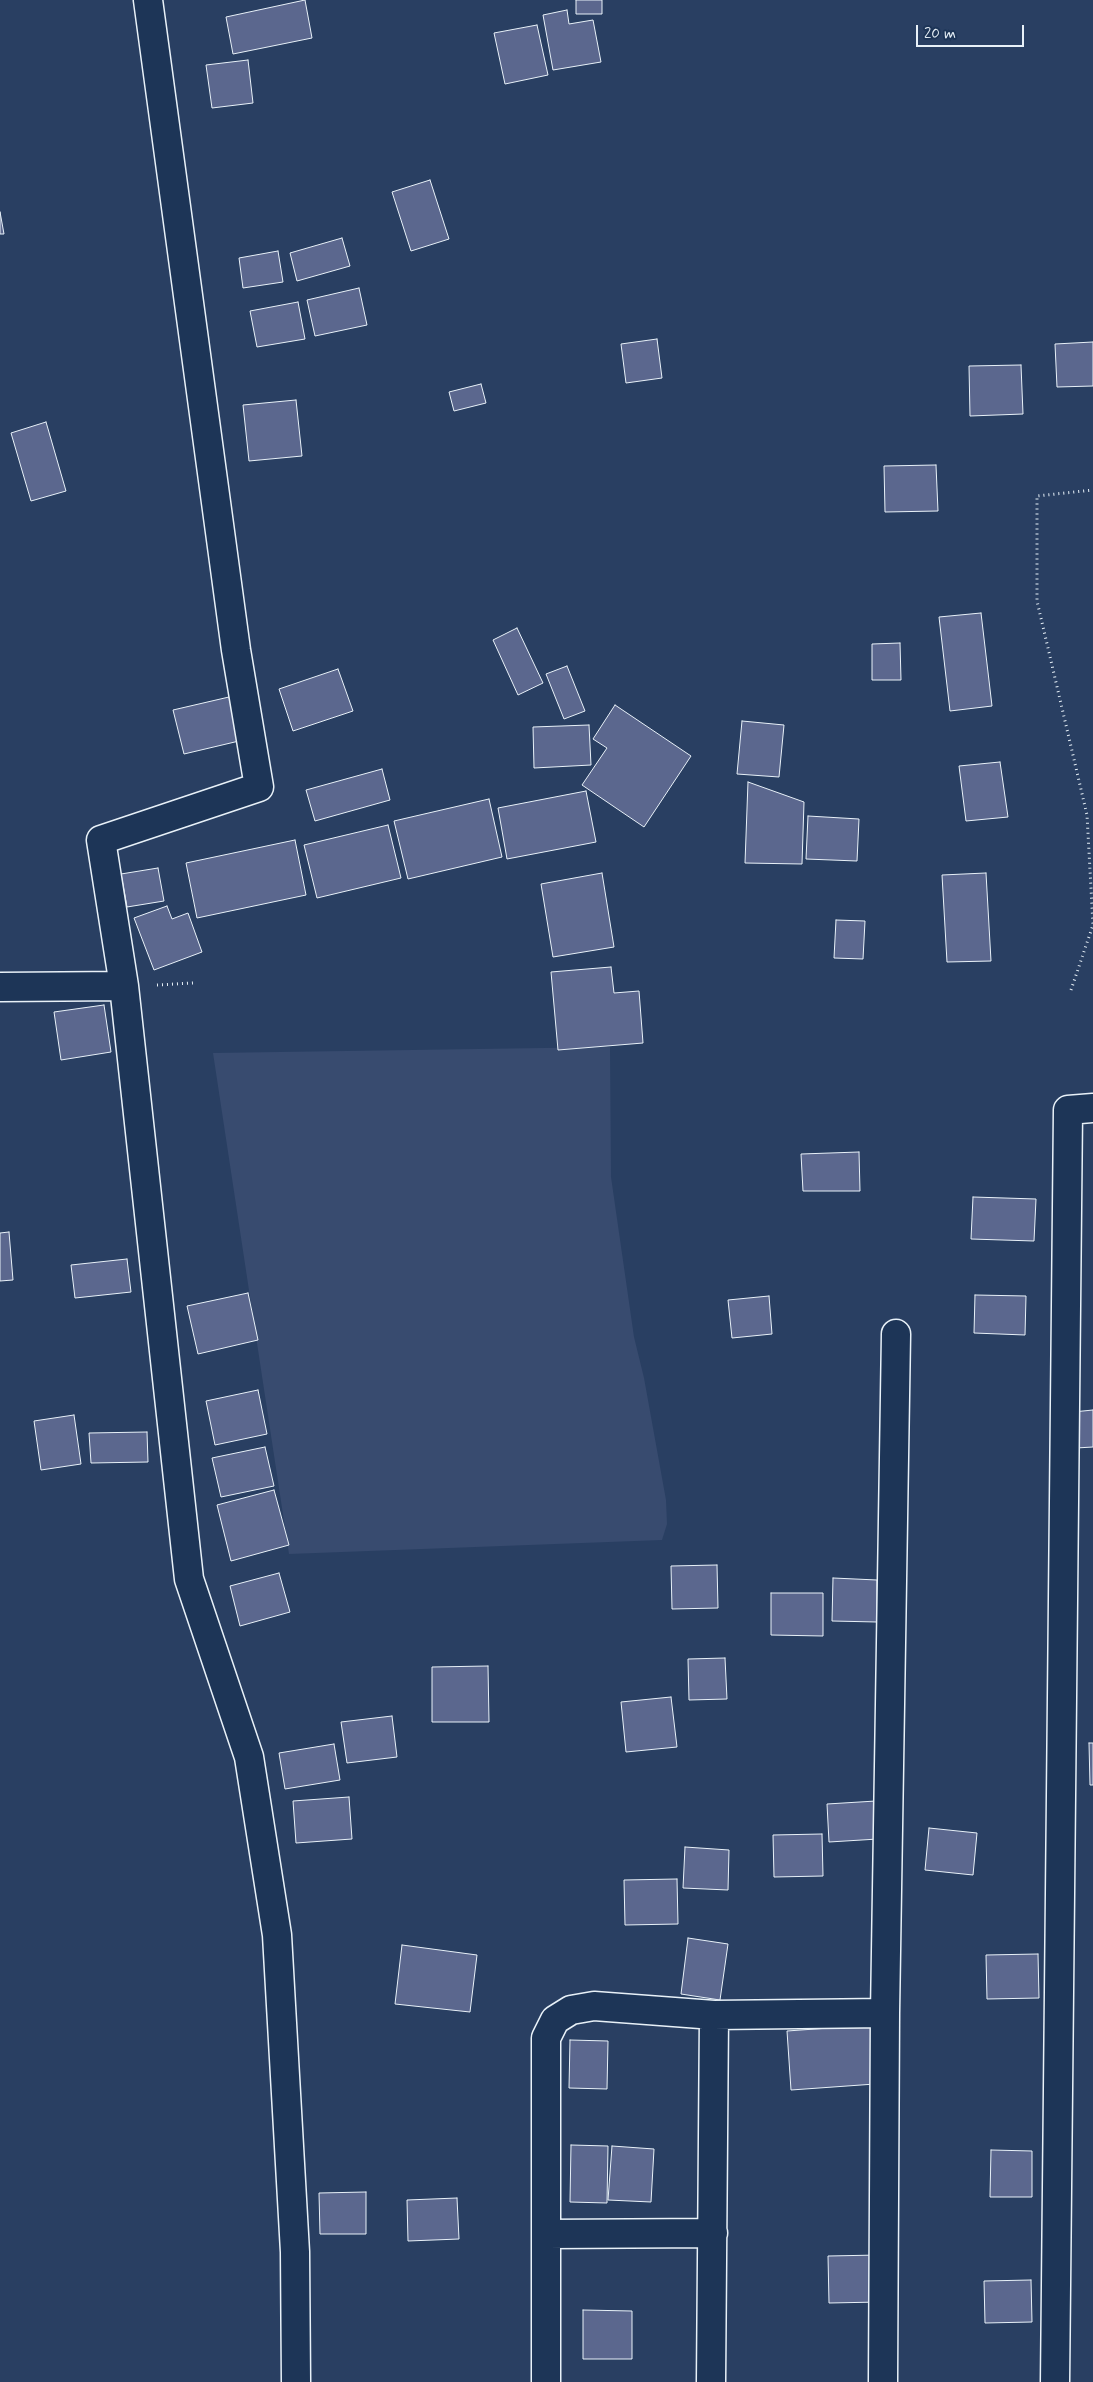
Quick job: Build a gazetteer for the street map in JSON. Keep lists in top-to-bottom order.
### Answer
{
  "scale_bar": "20 m"
}
